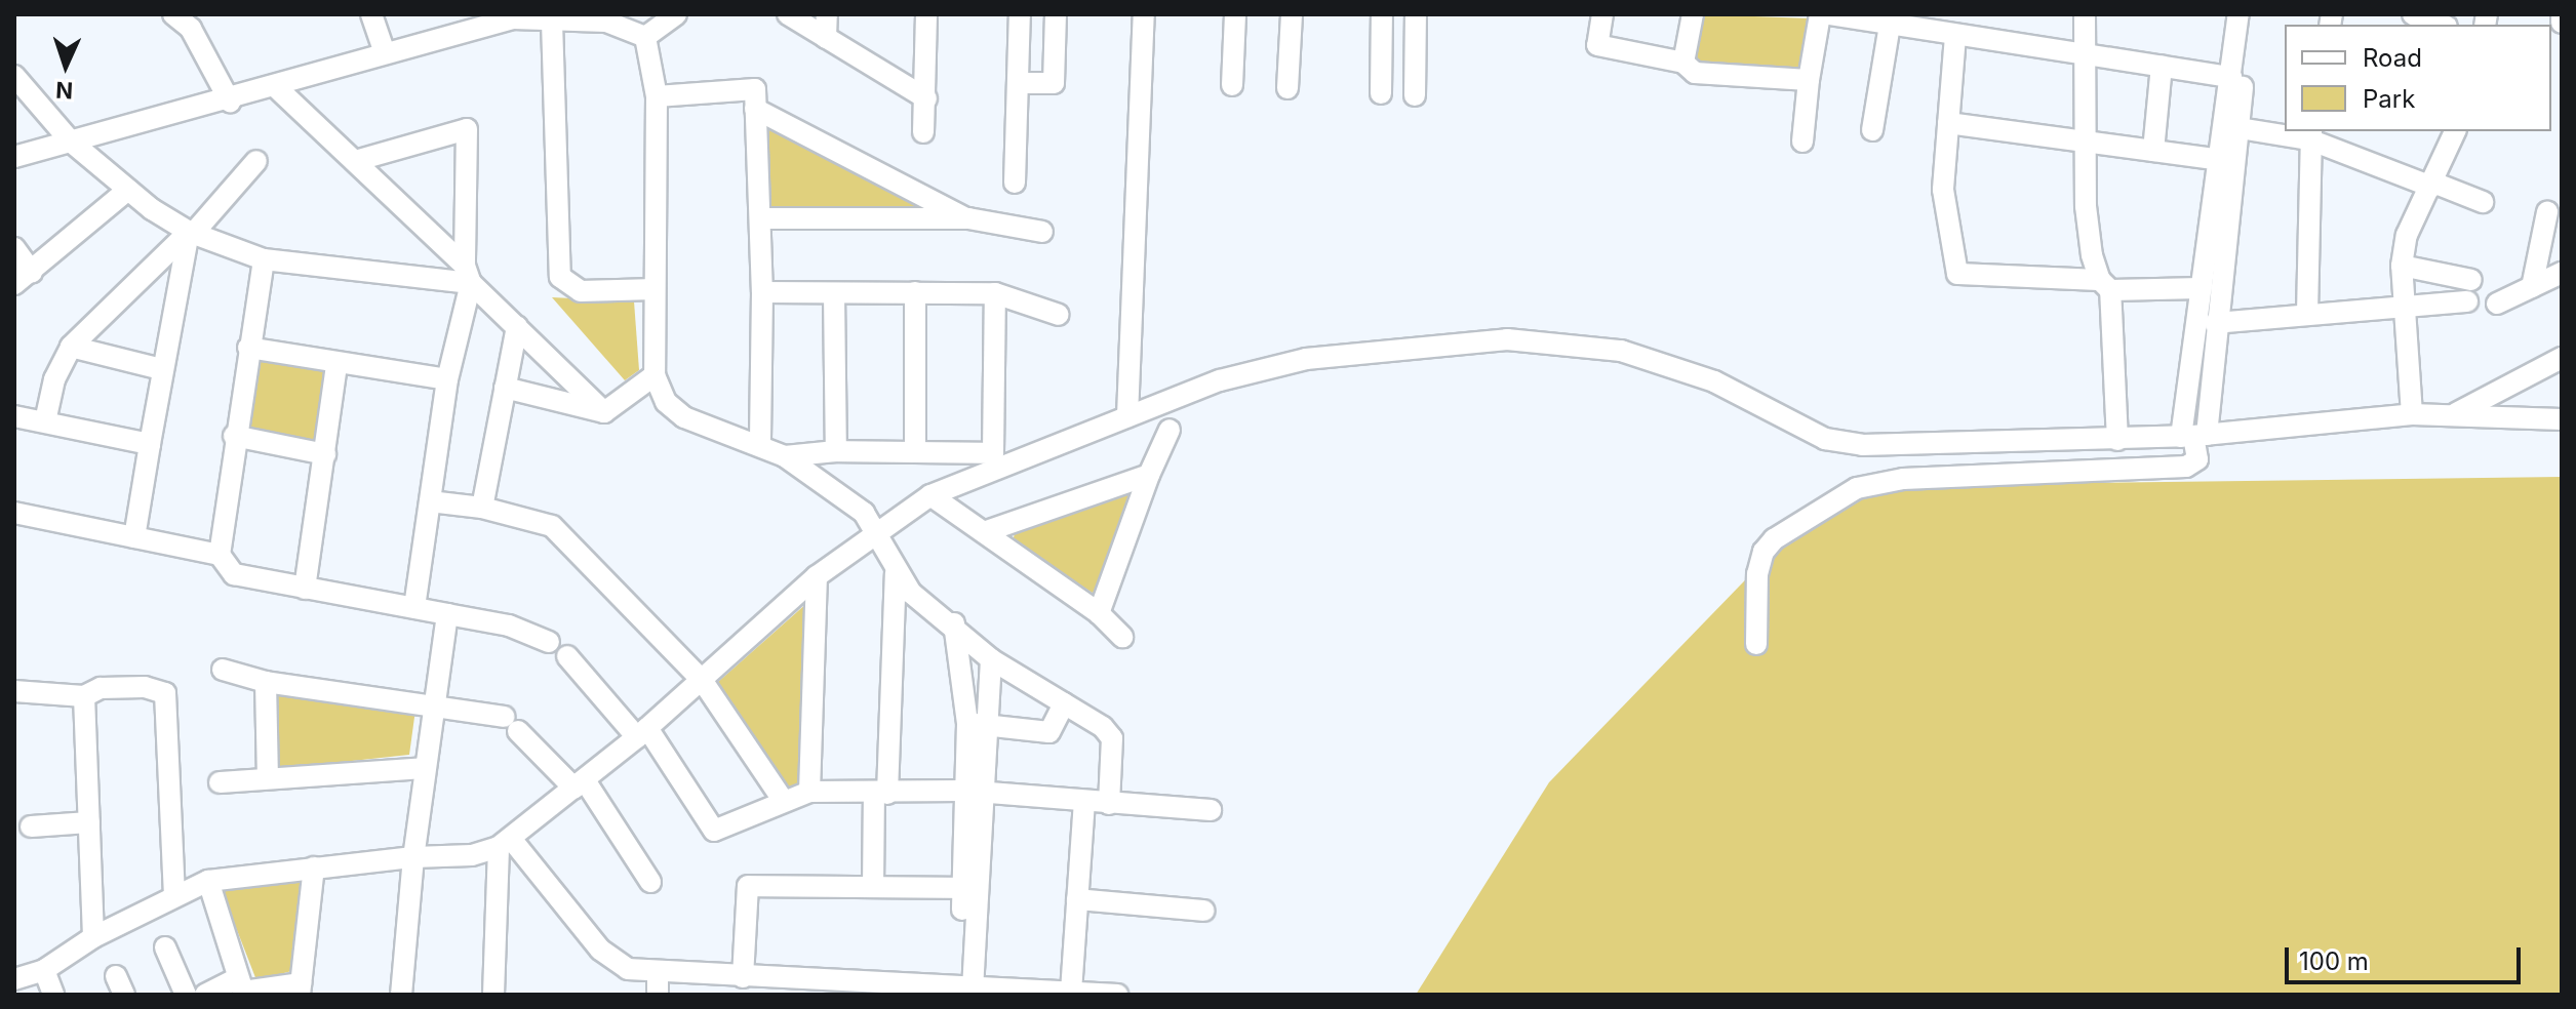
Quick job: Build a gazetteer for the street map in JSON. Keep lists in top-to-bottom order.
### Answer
{
  "legend": ["Road", "Park"],
  "scale_bar": "100 m",
  "north": "bottom"
}
